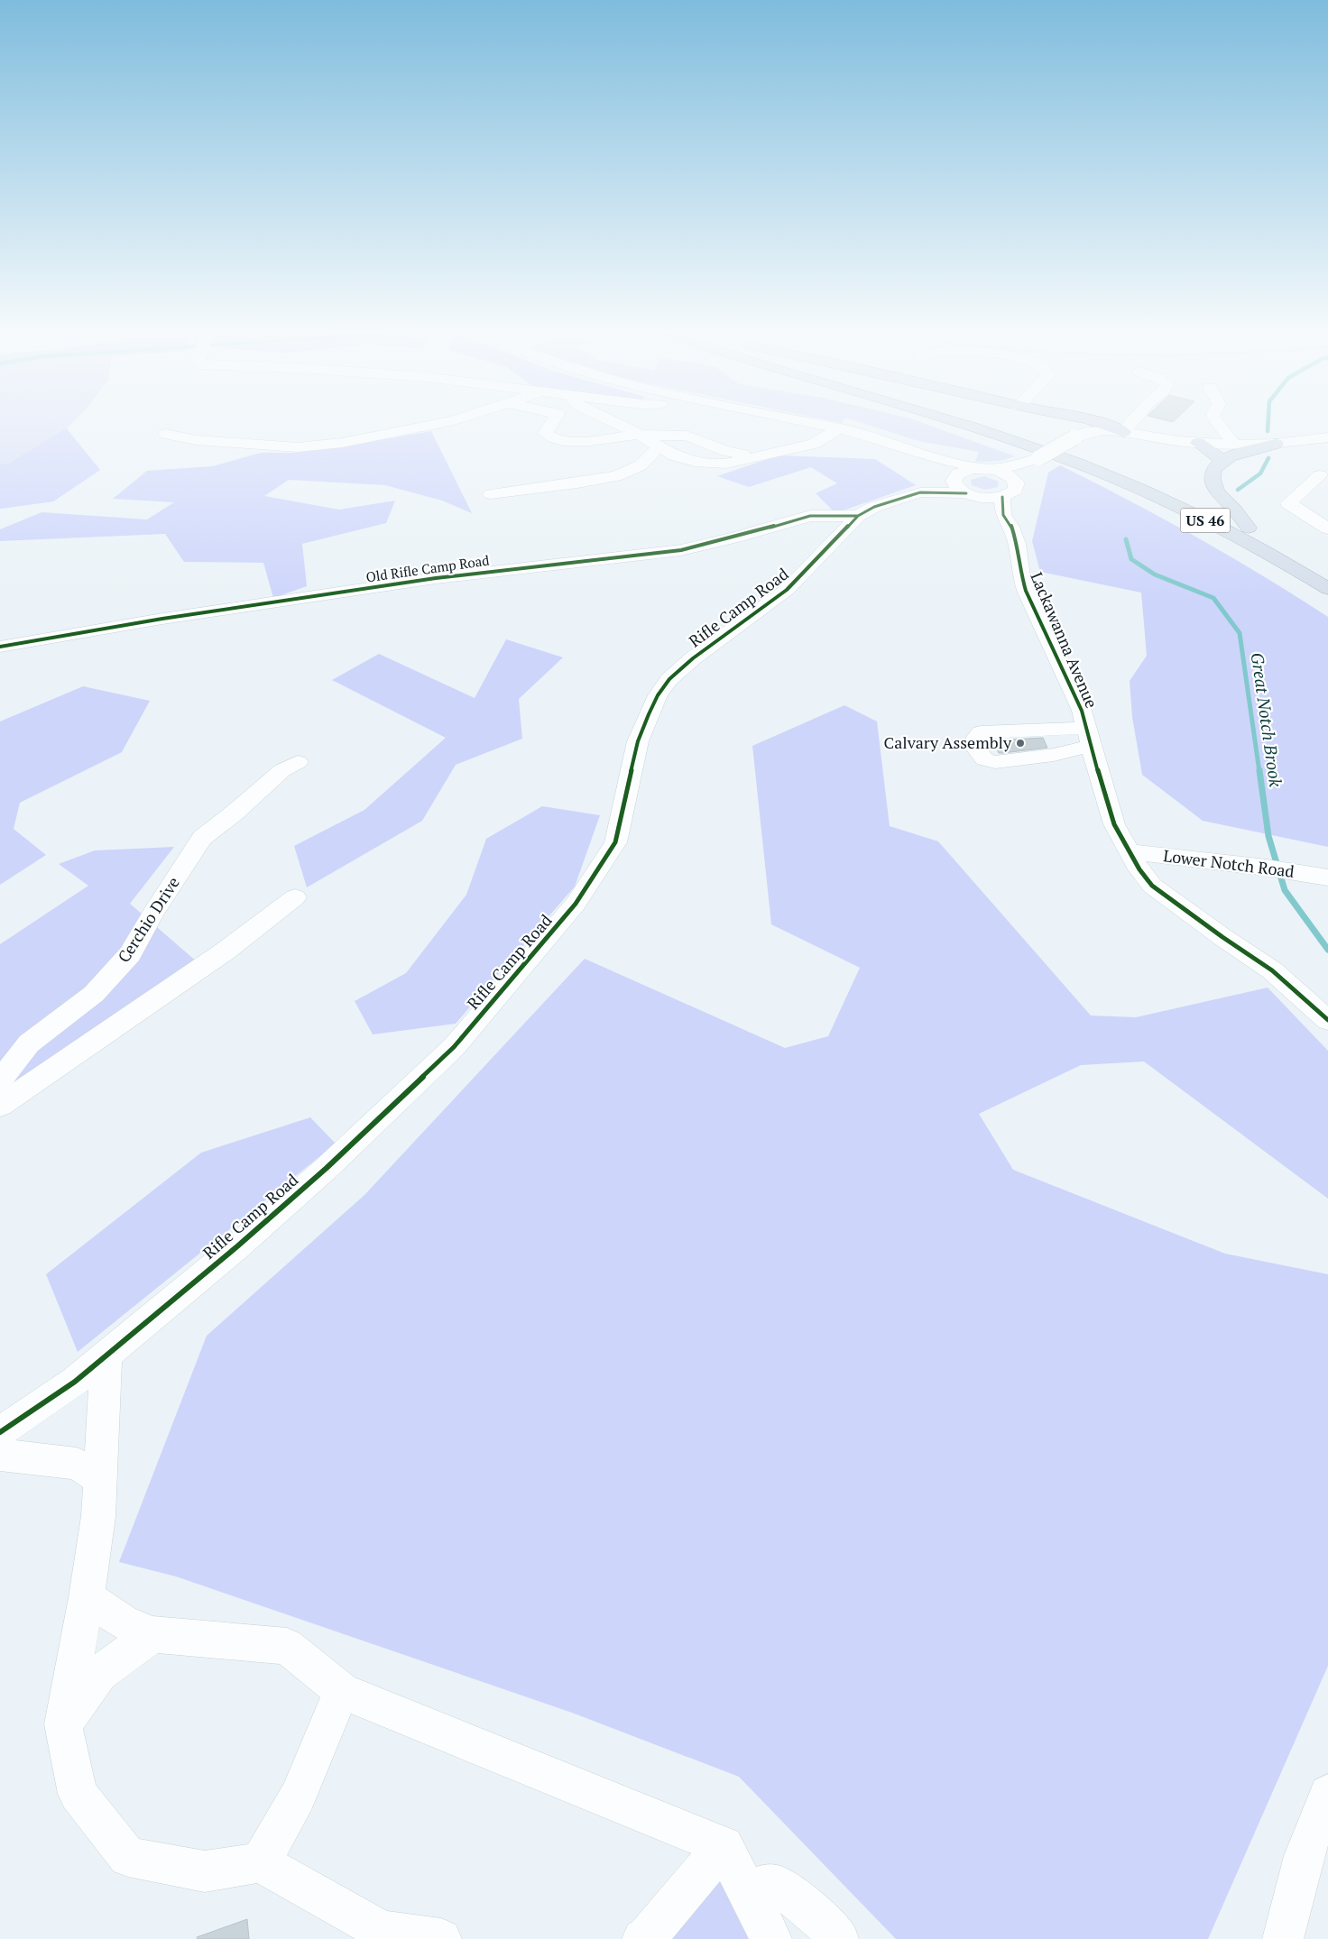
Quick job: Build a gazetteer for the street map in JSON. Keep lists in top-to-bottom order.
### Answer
{
  "streets": {
    "highway": ["US 46"],
    "street": [
      "Old Rifle Camp Road",
      "Rifle Camp Road",
      "Lackawanna Avenue",
      "Lower Notch Road",
      "Cerchio Drive"
    ]
  },
  "crossings": [
    ["Old Rifle Camp Road", "Rifle Camp Road"],
    ["Rifle Camp Road", "Lackawanna Avenue"],
    ["Lackawanna Avenue", "Lower Notch Road"]
  ],
  "water": ["Great Notch Brook"],
  "places": ["Calvary Assembly"]
}
